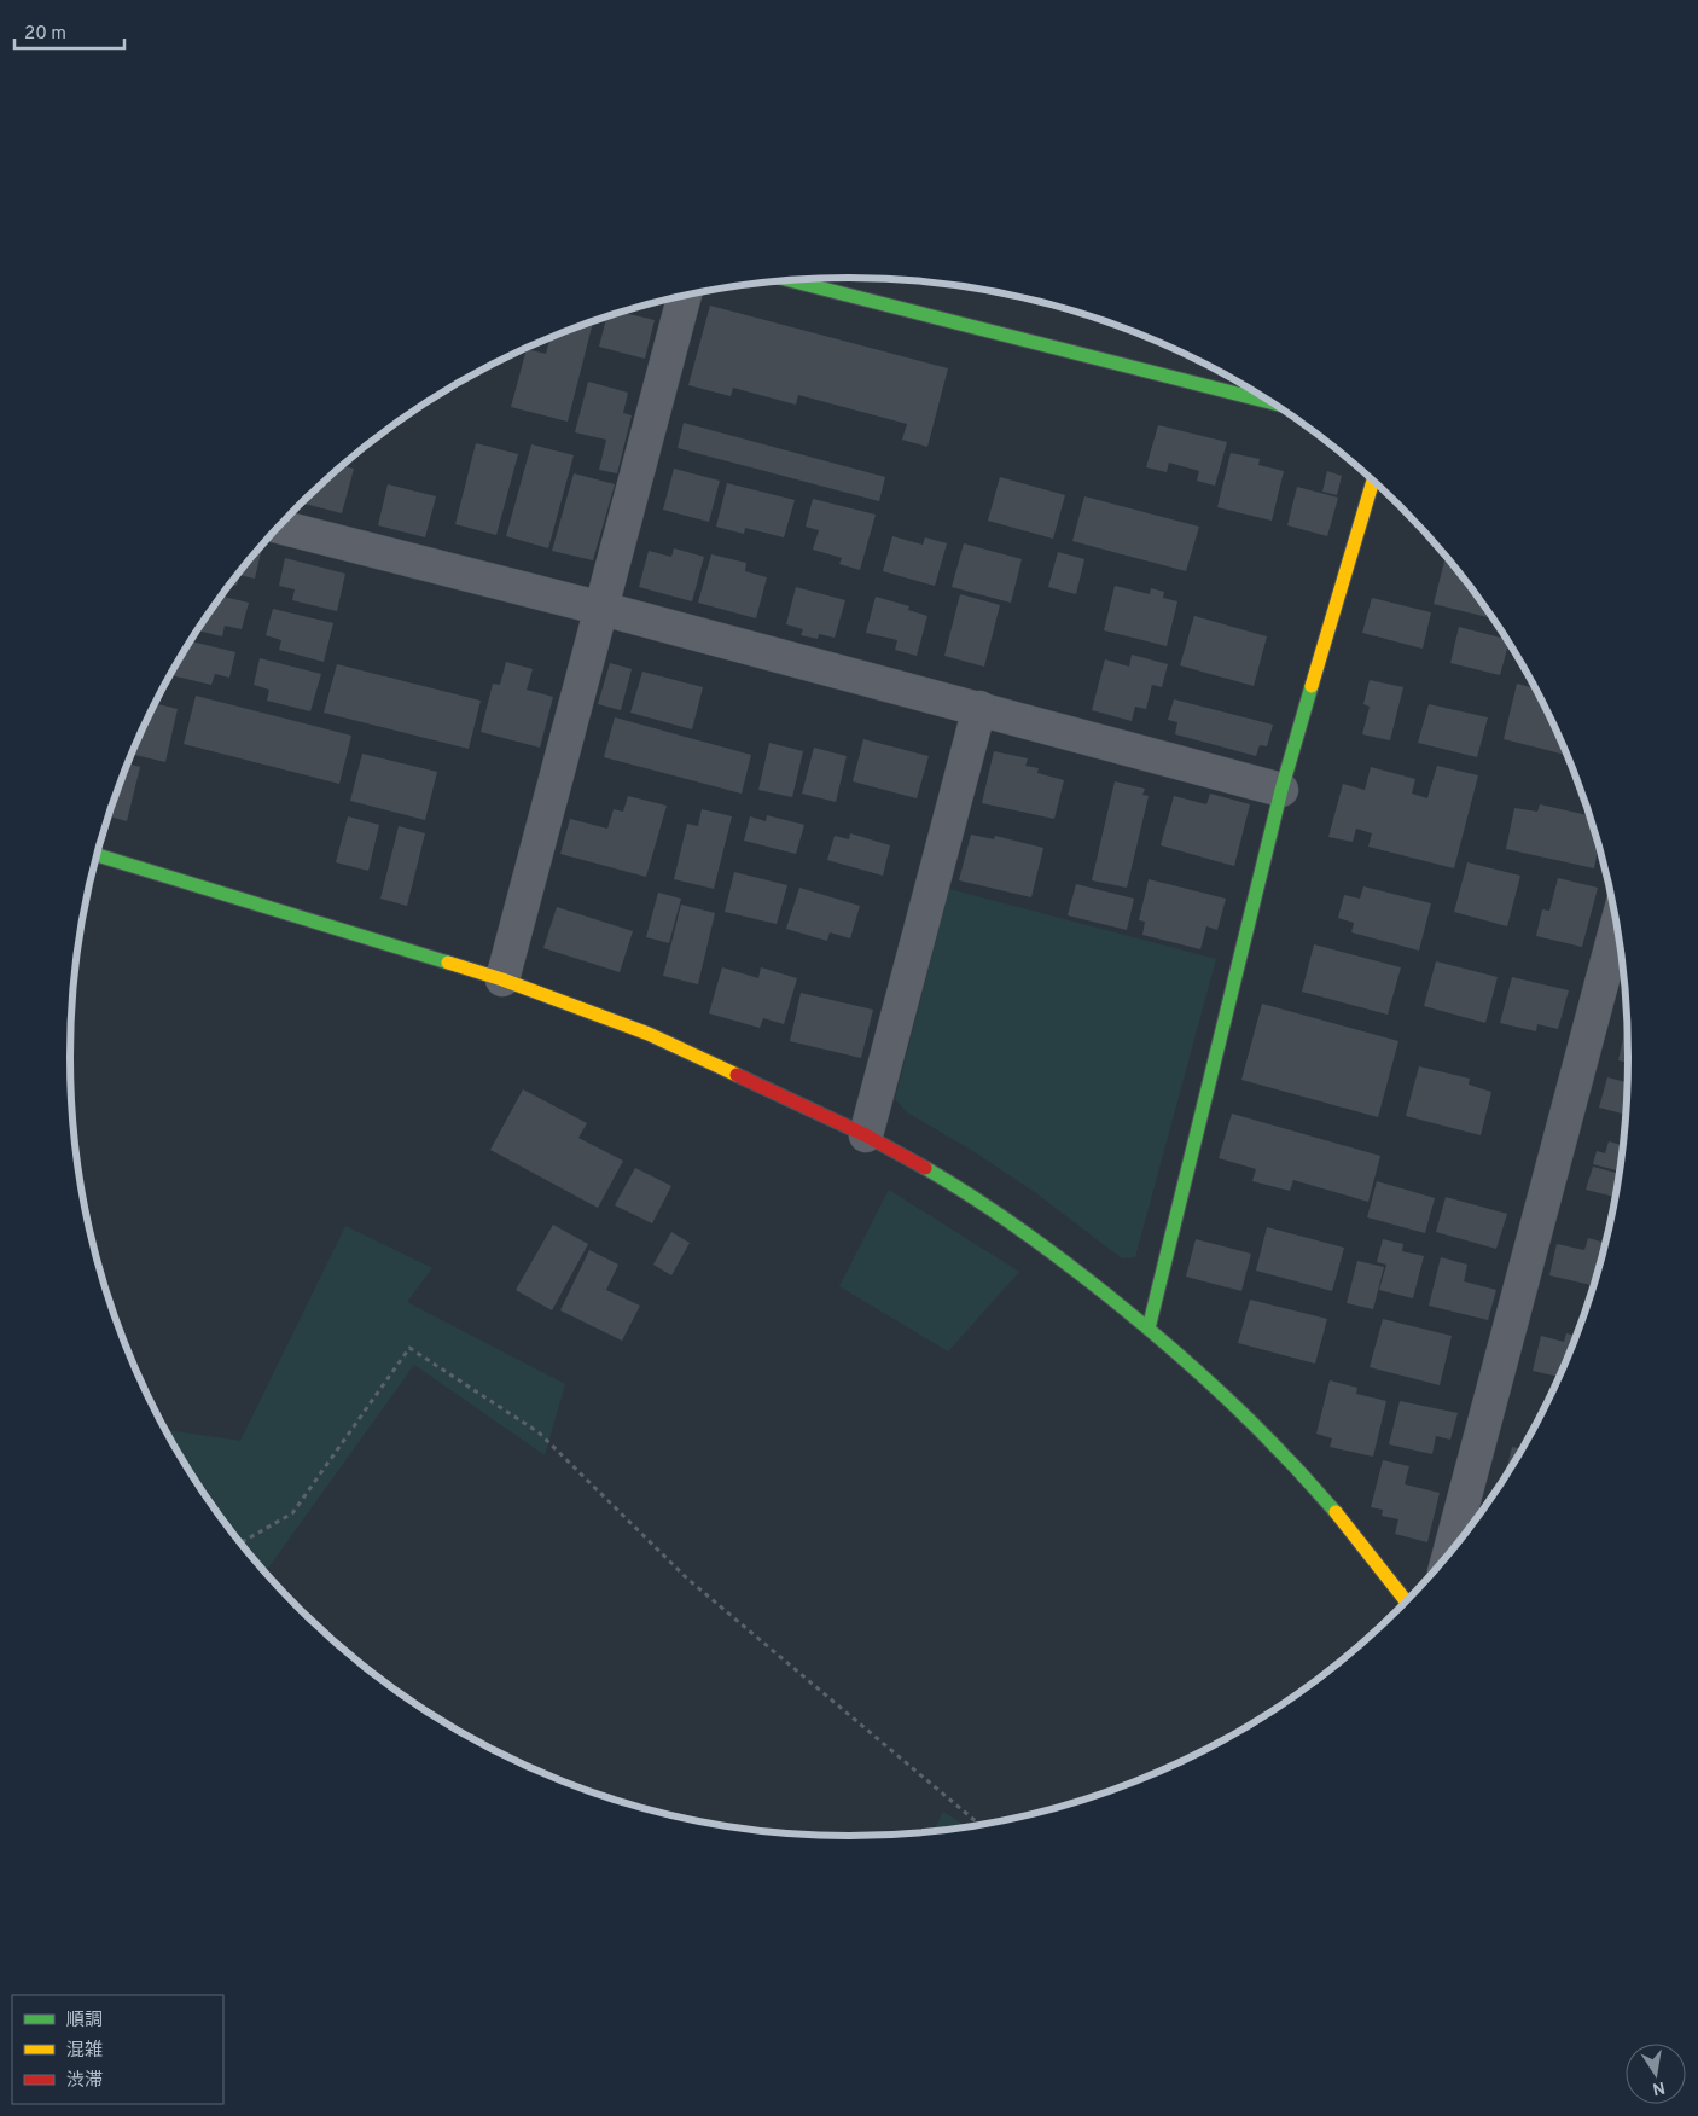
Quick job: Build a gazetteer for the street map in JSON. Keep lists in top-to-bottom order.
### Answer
{
  "legend": ["順調", "混雑", "渋滞"],
  "scale_bar": "20 m",
  "north": "bottom"
}
